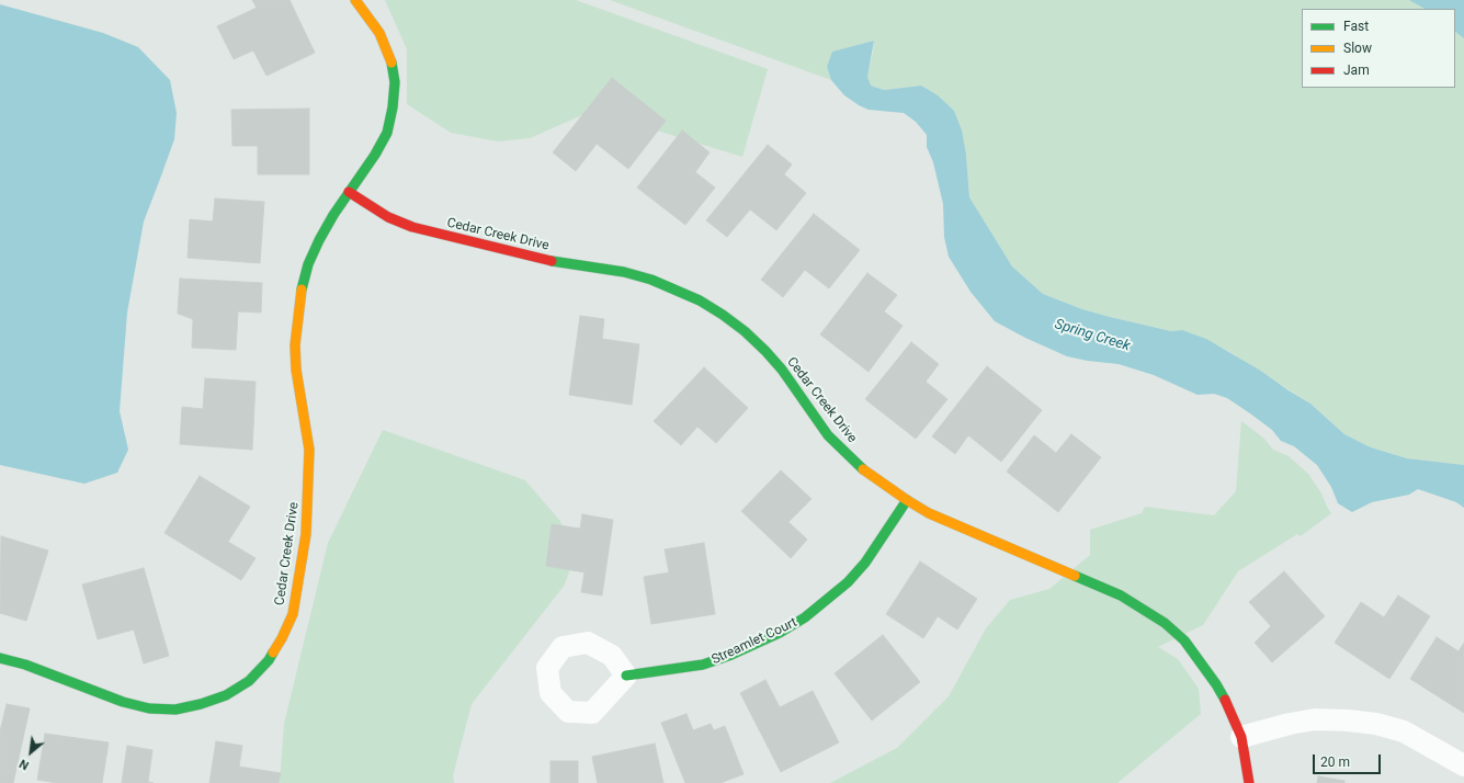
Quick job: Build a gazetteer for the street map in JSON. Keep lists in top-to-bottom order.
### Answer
{
  "streets": {
    "street": ["Cedar Creek Drive", "Streamlet Court"]
  },
  "crossings": [
    ["Cedar Creek Drive", "Streamlet Court"]
  ],
  "water": ["Spring Creek"],
  "legend": ["Fast", "Slow", "Jam"],
  "scale_bar": "20 m",
  "north": "bottom left"
}
